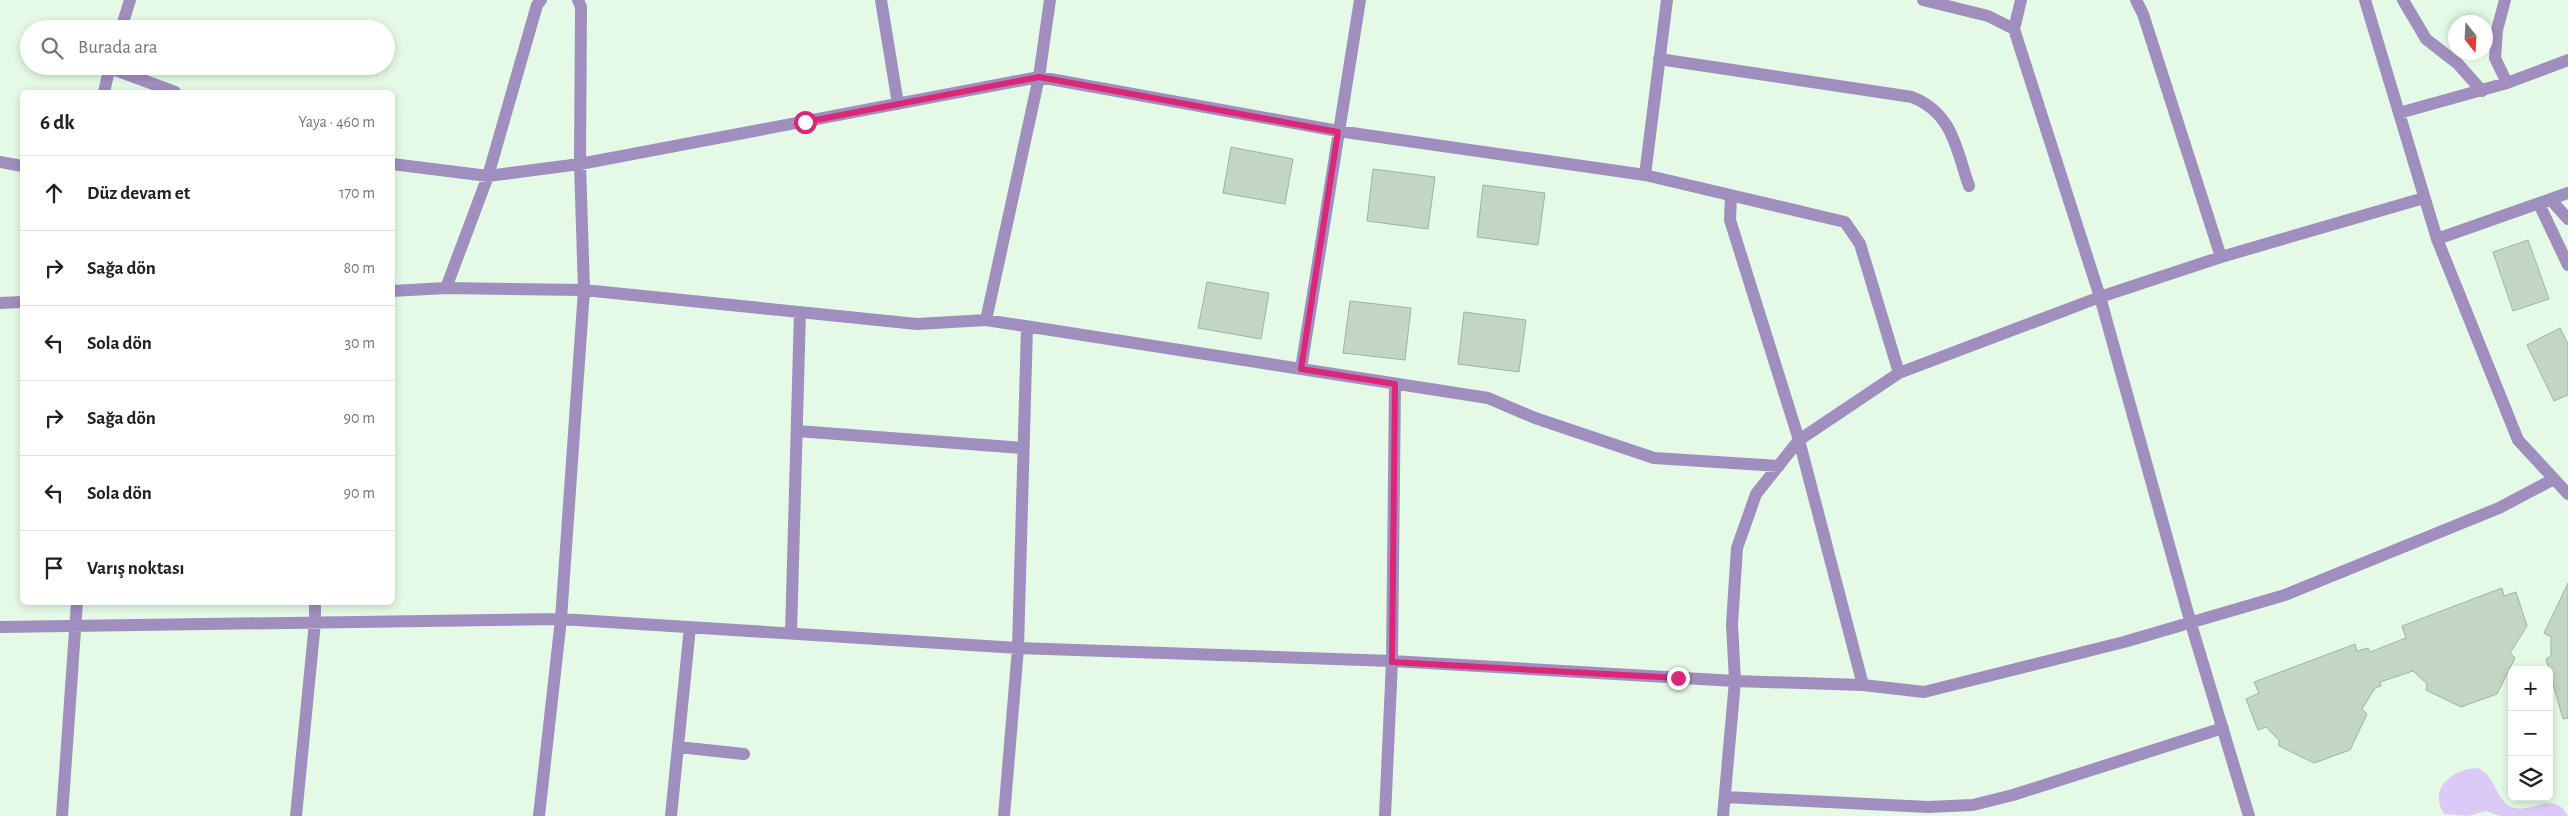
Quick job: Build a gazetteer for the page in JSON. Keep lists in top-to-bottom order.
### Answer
{
  "north": "bottom",
  "page": {
    "search": "Burada ara",
    "heading": ["6 dk", "Yaya · 460 m"],
    "list": [
      ["Düz devam et", "170 m"],
      ["Sağa dön", "80 m"],
      ["Sola dön", "30 m"],
      ["Sağa dön", "90 m"],
      ["Sola dön", "90 m"],
      "Varış noktası"
    ],
    "map_buttons": ["+", "−"]
  }
}
